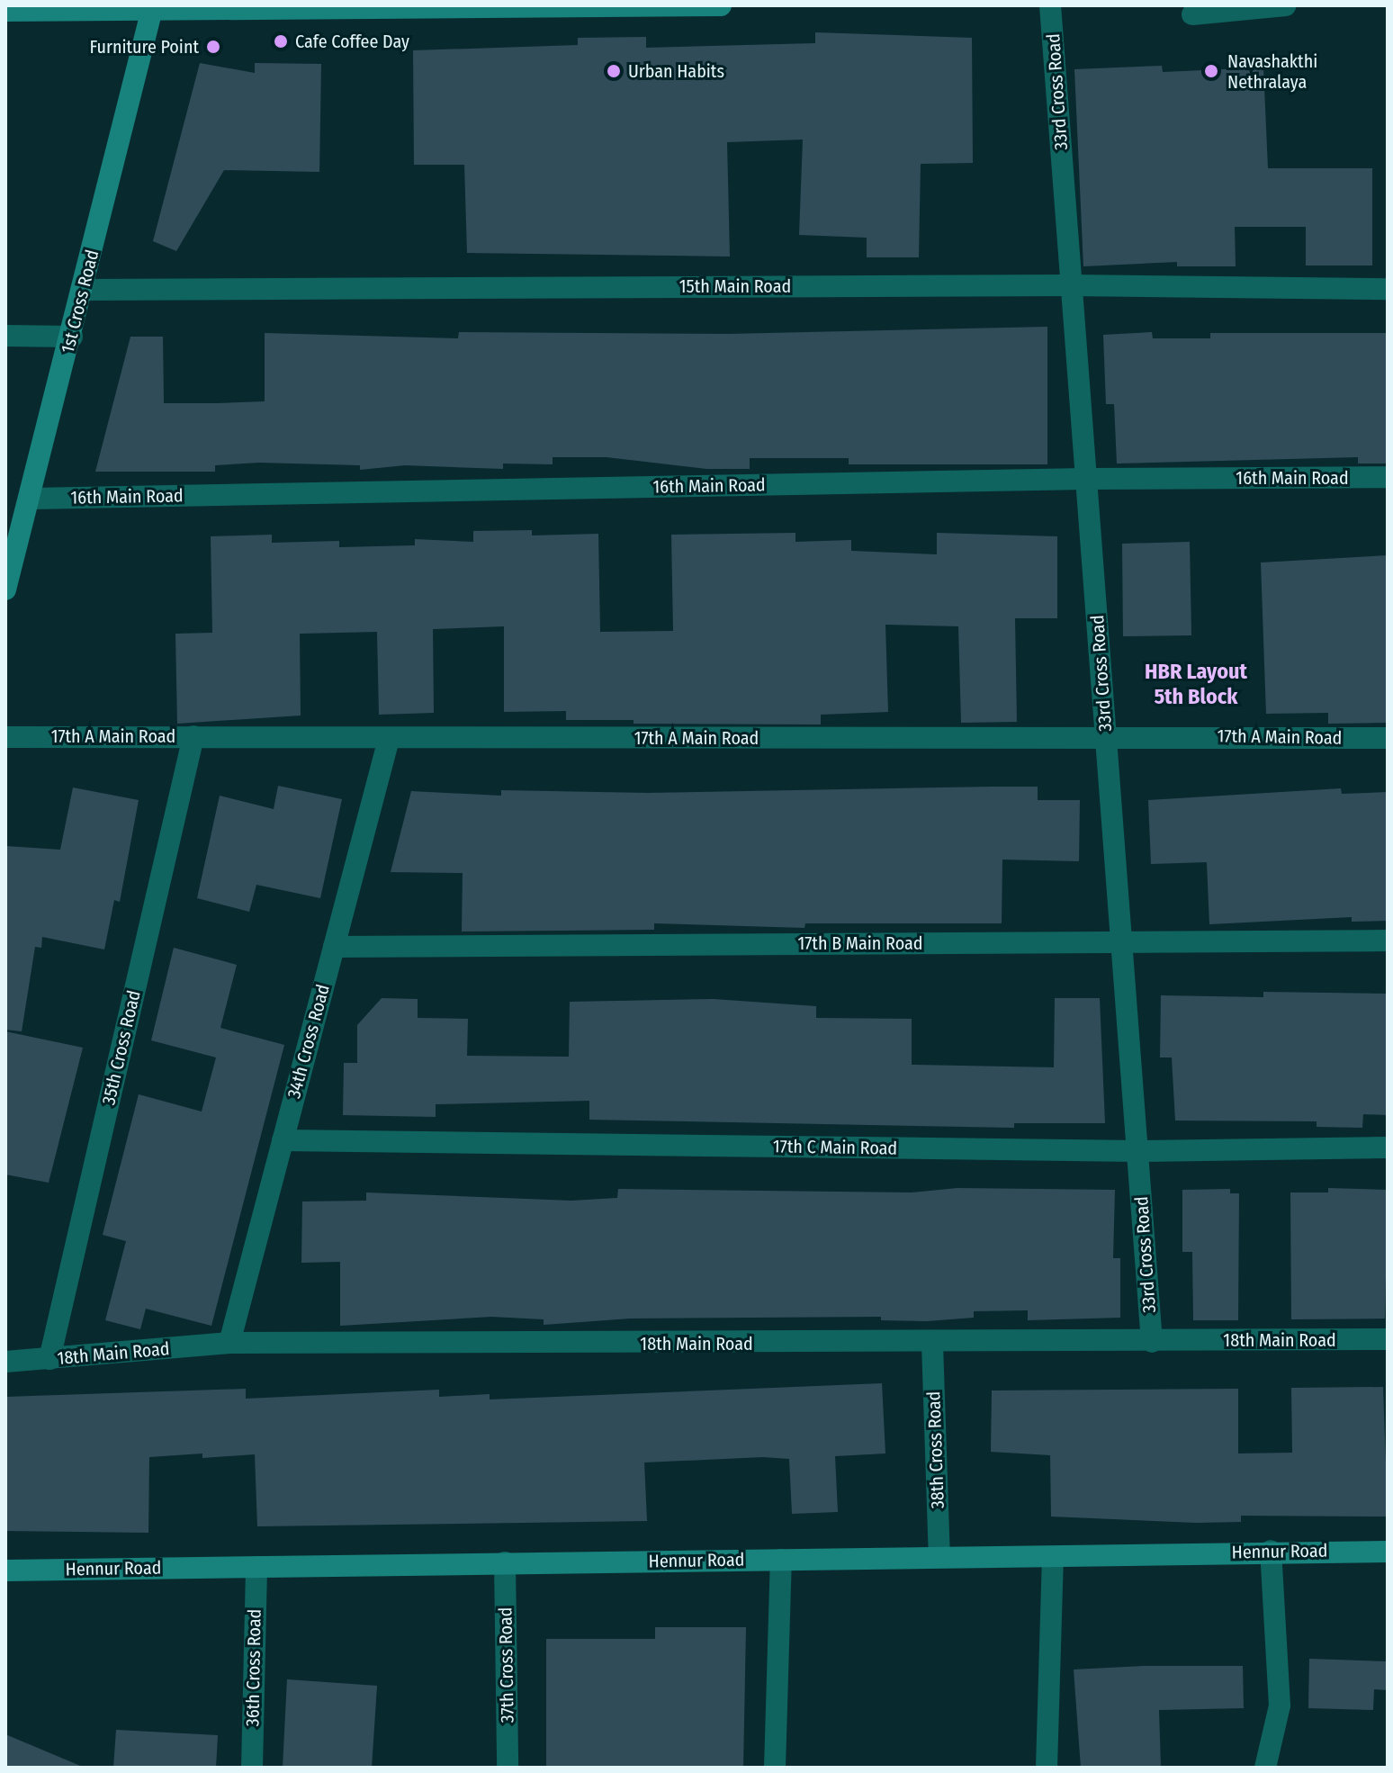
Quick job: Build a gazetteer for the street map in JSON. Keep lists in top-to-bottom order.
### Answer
{
  "streets": {
    "street": [
      "33rd Cross Road",
      "15th Main Road",
      "1st Cross Road",
      "16th Main Road",
      "17th A Main Road",
      "17th B Main Road",
      "34th Cross Road",
      "35th Cross Road",
      "17th C Main Road",
      "18th Main Road",
      "38th Cross Road",
      "Hennur Road",
      "37th Cross Road",
      "36th Cross Road"
    ]
  },
  "crossings": [
    ["33rd Cross Road", "15th Main Road"],
    ["33rd Cross Road", "16th Main Road"],
    ["33rd Cross Road", "17th A Main Road"],
    ["33rd Cross Road", "17th B Main Road"],
    ["33rd Cross Road", "17th C Main Road"],
    ["33rd Cross Road", "18th Main Road"],
    ["15th Main Road", "1st Cross Road"],
    ["1st Cross Road", "16th Main Road"],
    ["17th A Main Road", "34th Cross Road"],
    ["17th A Main Road", "35th Cross Road"],
    ["17th B Main Road", "34th Cross Road"],
    ["34th Cross Road", "17th C Main Road"],
    ["34th Cross Road", "18th Main Road"],
    ["35th Cross Road", "18th Main Road"],
    ["18th Main Road", "38th Cross Road"],
    ["38th Cross Road", "Hennur Road"],
    ["Hennur Road", "37th Cross Road"],
    ["Hennur Road", "36th Cross Road"]
  ],
  "districts": ["HBR Layout 5th Block"],
  "places": [
    "Cafe Coffee Day",
    "Furniture Point",
    "Urban Habits",
    "Navashakthi Nethralaya"
  ]
}
